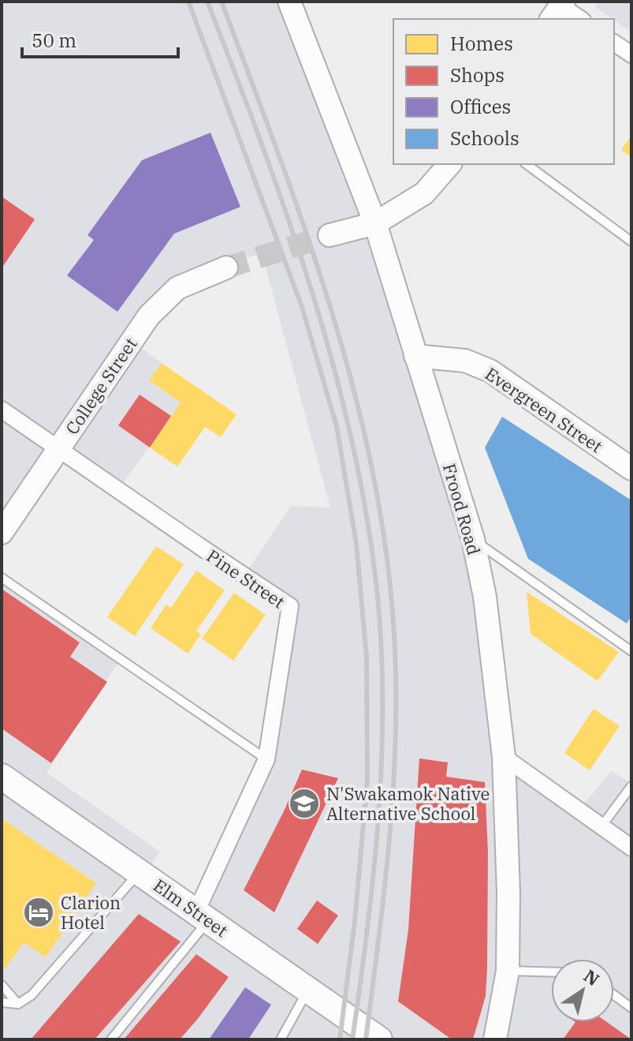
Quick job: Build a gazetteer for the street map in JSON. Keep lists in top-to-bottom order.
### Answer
{
  "streets": {
    "main road": ["Elm Street"],
    "street": [
      "College Street",
      "Evergreen Street",
      "Frood Road",
      "Pine Street"
    ]
  },
  "crossings": [
    ["College Street", "Pine Street"],
    ["Evergreen Street", "Frood Road"],
    ["Pine Street", "Elm Street"]
  ],
  "places": {
    "school or university": ["N'Swakamok Native Alternative School"],
    "hotel": ["Clarion Hotel"]
  },
  "legend": [
    "Homes",
    "Shops",
    "Offices",
    "Schools"
  ],
  "scale_bar": "50 m",
  "north": "top right"
}
